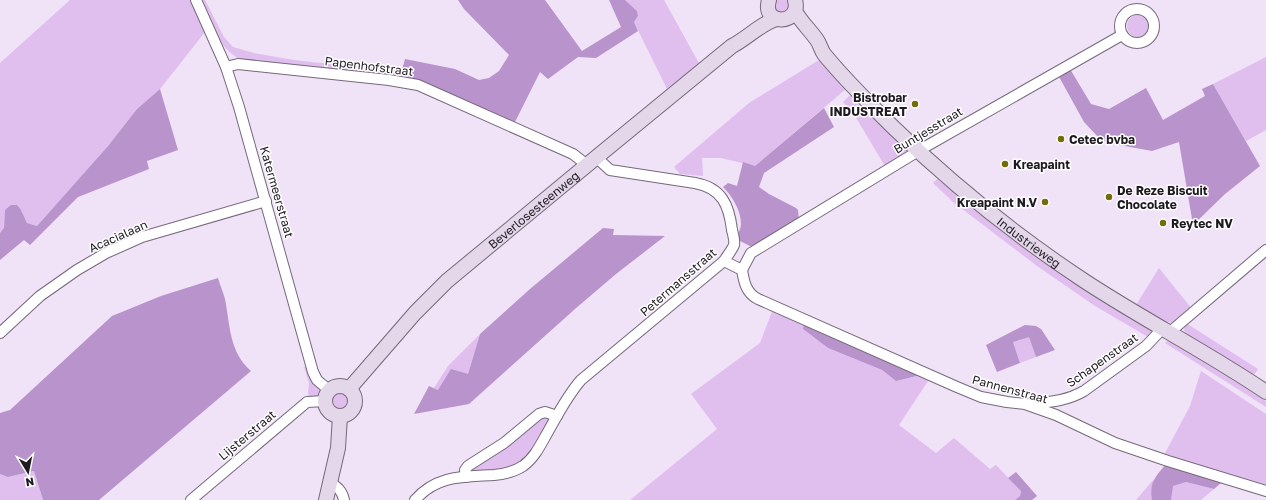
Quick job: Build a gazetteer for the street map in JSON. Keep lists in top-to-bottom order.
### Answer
{
  "streets": {
    "street": [
      "Papenhofstraat",
      "Buntjesstraat",
      "Katermeerstraat",
      "Beverlosesteenweg",
      "Acacialaan",
      "Industrieweg",
      "Petermansstraat",
      "Schapenstraat",
      "Pannenstraat",
      "Lijsterstraat"
    ]
  },
  "crossings": [
    ["Papenhofstraat", "Katermeerstraat"],
    ["Papenhofstraat", "Beverlosesteenweg"],
    ["Buntjesstraat", "Industrieweg"],
    ["Katermeerstraat", "Beverlosesteenweg"],
    ["Katermeerstraat", "Acacialaan"],
    ["Katermeerstraat", "Lijsterstraat"],
    ["Beverlosesteenweg", "Industrieweg"],
    ["Beverlosesteenweg", "Lijsterstraat"],
    ["Industrieweg", "Schapenstraat"],
    ["Schapenstraat", "Pannenstraat"]
  ],
  "places": [
    "Bistrobar INDUSTREAT",
    "Cetec bvba",
    "Kreapaint",
    "De Reze Biscuit Chocolate",
    "Kreapaint N.V",
    "Reytec NV"
  ],
  "north": "bottom"
}
